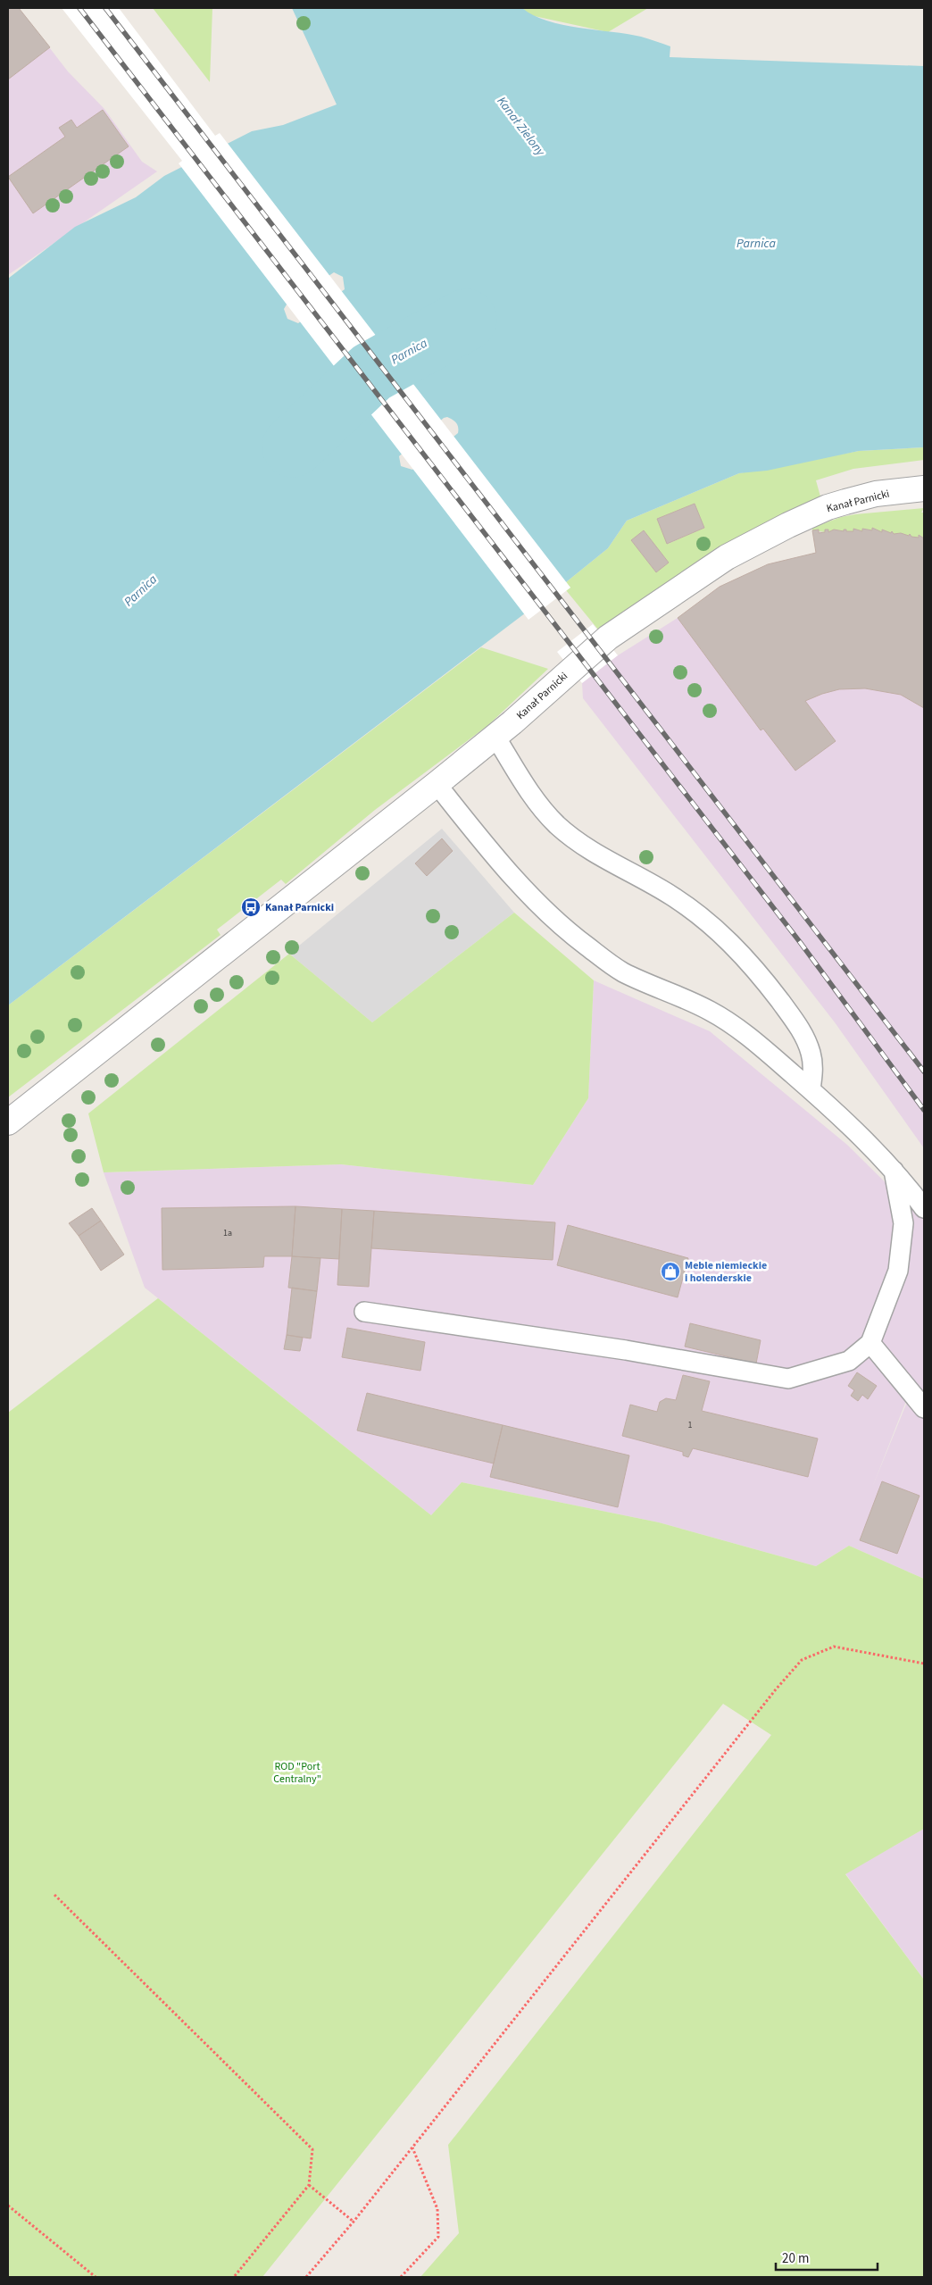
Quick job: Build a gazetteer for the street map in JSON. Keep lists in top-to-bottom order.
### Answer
{
  "streets": {
    "street": ["Kanał Parnicki"]
  },
  "water": ["Kanał Zielony", "Parnica"],
  "parks": ["ROD \"Port Centralny\""],
  "places": {
    "bus stop": ["Kanał Parnicki"],
    "shop": ["Meble niemieckie i holenderskie"]
  },
  "house_numbers": ["1a", "1"],
  "scale_bar": "20 m"
}
